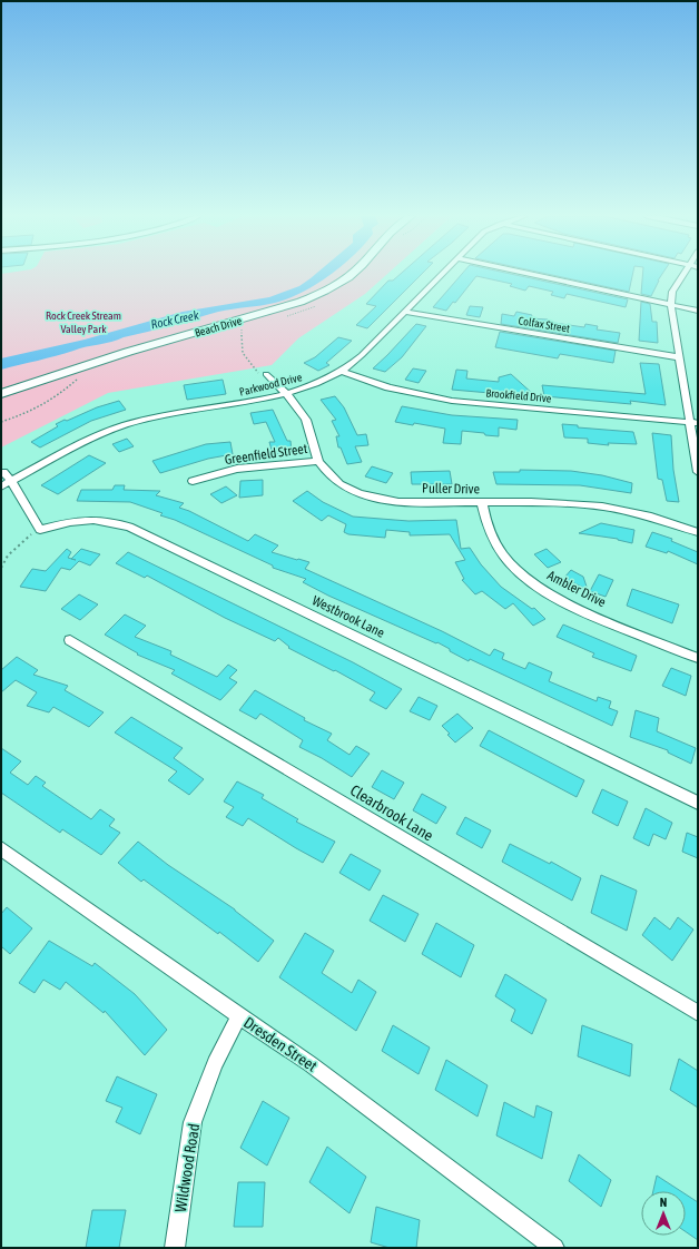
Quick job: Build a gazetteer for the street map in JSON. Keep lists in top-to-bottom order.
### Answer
{
  "streets": {
    "street": [
      "Colfax Street",
      "Beach Drive",
      "Parkwood Drive",
      "Brookfield Drive",
      "Greenfield Street",
      "Puller Drive",
      "Ambler Drive",
      "Westbrook Lane",
      "Clearbrook Lane",
      "Dresden Street",
      "Wildwood Road"
    ]
  },
  "crossings": [
    ["Colfax Street", "Parkwood Drive"],
    ["Parkwood Drive", "Brookfield Drive"],
    ["Parkwood Drive", "Puller Drive"],
    ["Greenfield Street", "Puller Drive"],
    ["Puller Drive", "Ambler Drive"],
    ["Dresden Street", "Wildwood Road"]
  ],
  "water": ["Rock Creek"],
  "parks": ["Rock Creek Stream Valley Park"],
  "north": "top"
}
